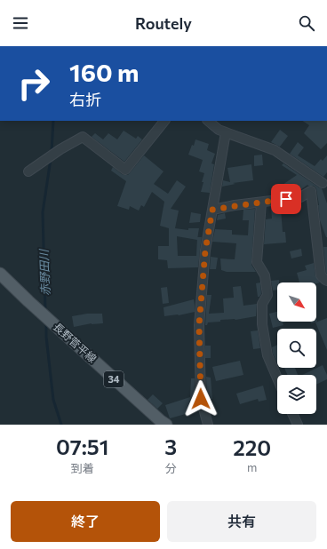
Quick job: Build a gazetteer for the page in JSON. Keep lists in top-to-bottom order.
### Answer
{
  "streets": {
    "main road": ["長野菅平線", "34"]
  },
  "water": ["赤野田川"],
  "north": "bottom right",
  "page": {
    "header": "Routely",
    "turn": ["160 m", "右折"],
    "eta": [
      "07:51",
      "到着",
      "3",
      "分",
      "220",
      "m"
    ],
    "buttons": ["終了", "共有"]
  }
}
